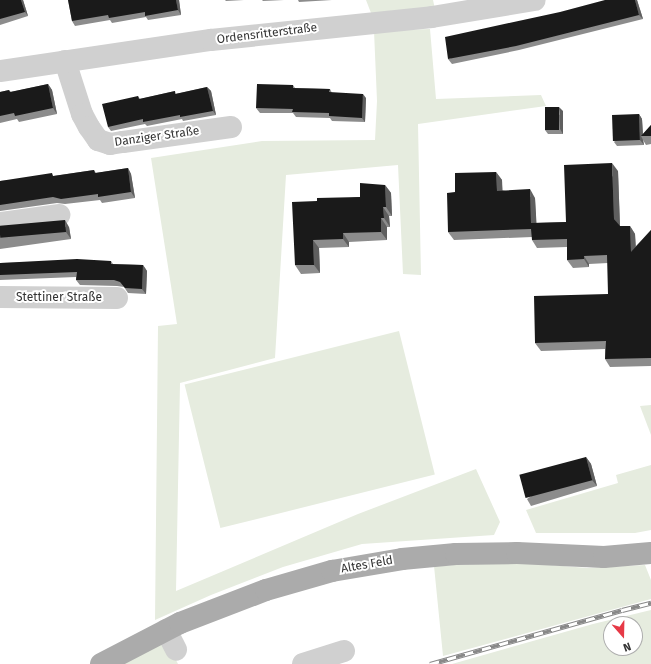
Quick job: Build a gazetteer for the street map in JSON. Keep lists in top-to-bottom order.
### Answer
{
  "streets": {
    "main road": ["Altes Feld"],
    "street": ["Ordensritterstraße", "Danziger Straße", "Stettiner Straße"]
  },
  "crossings": [
    ["Ordensritterstraße", "Danziger Straße"]
  ],
  "north": "bottom"
}
